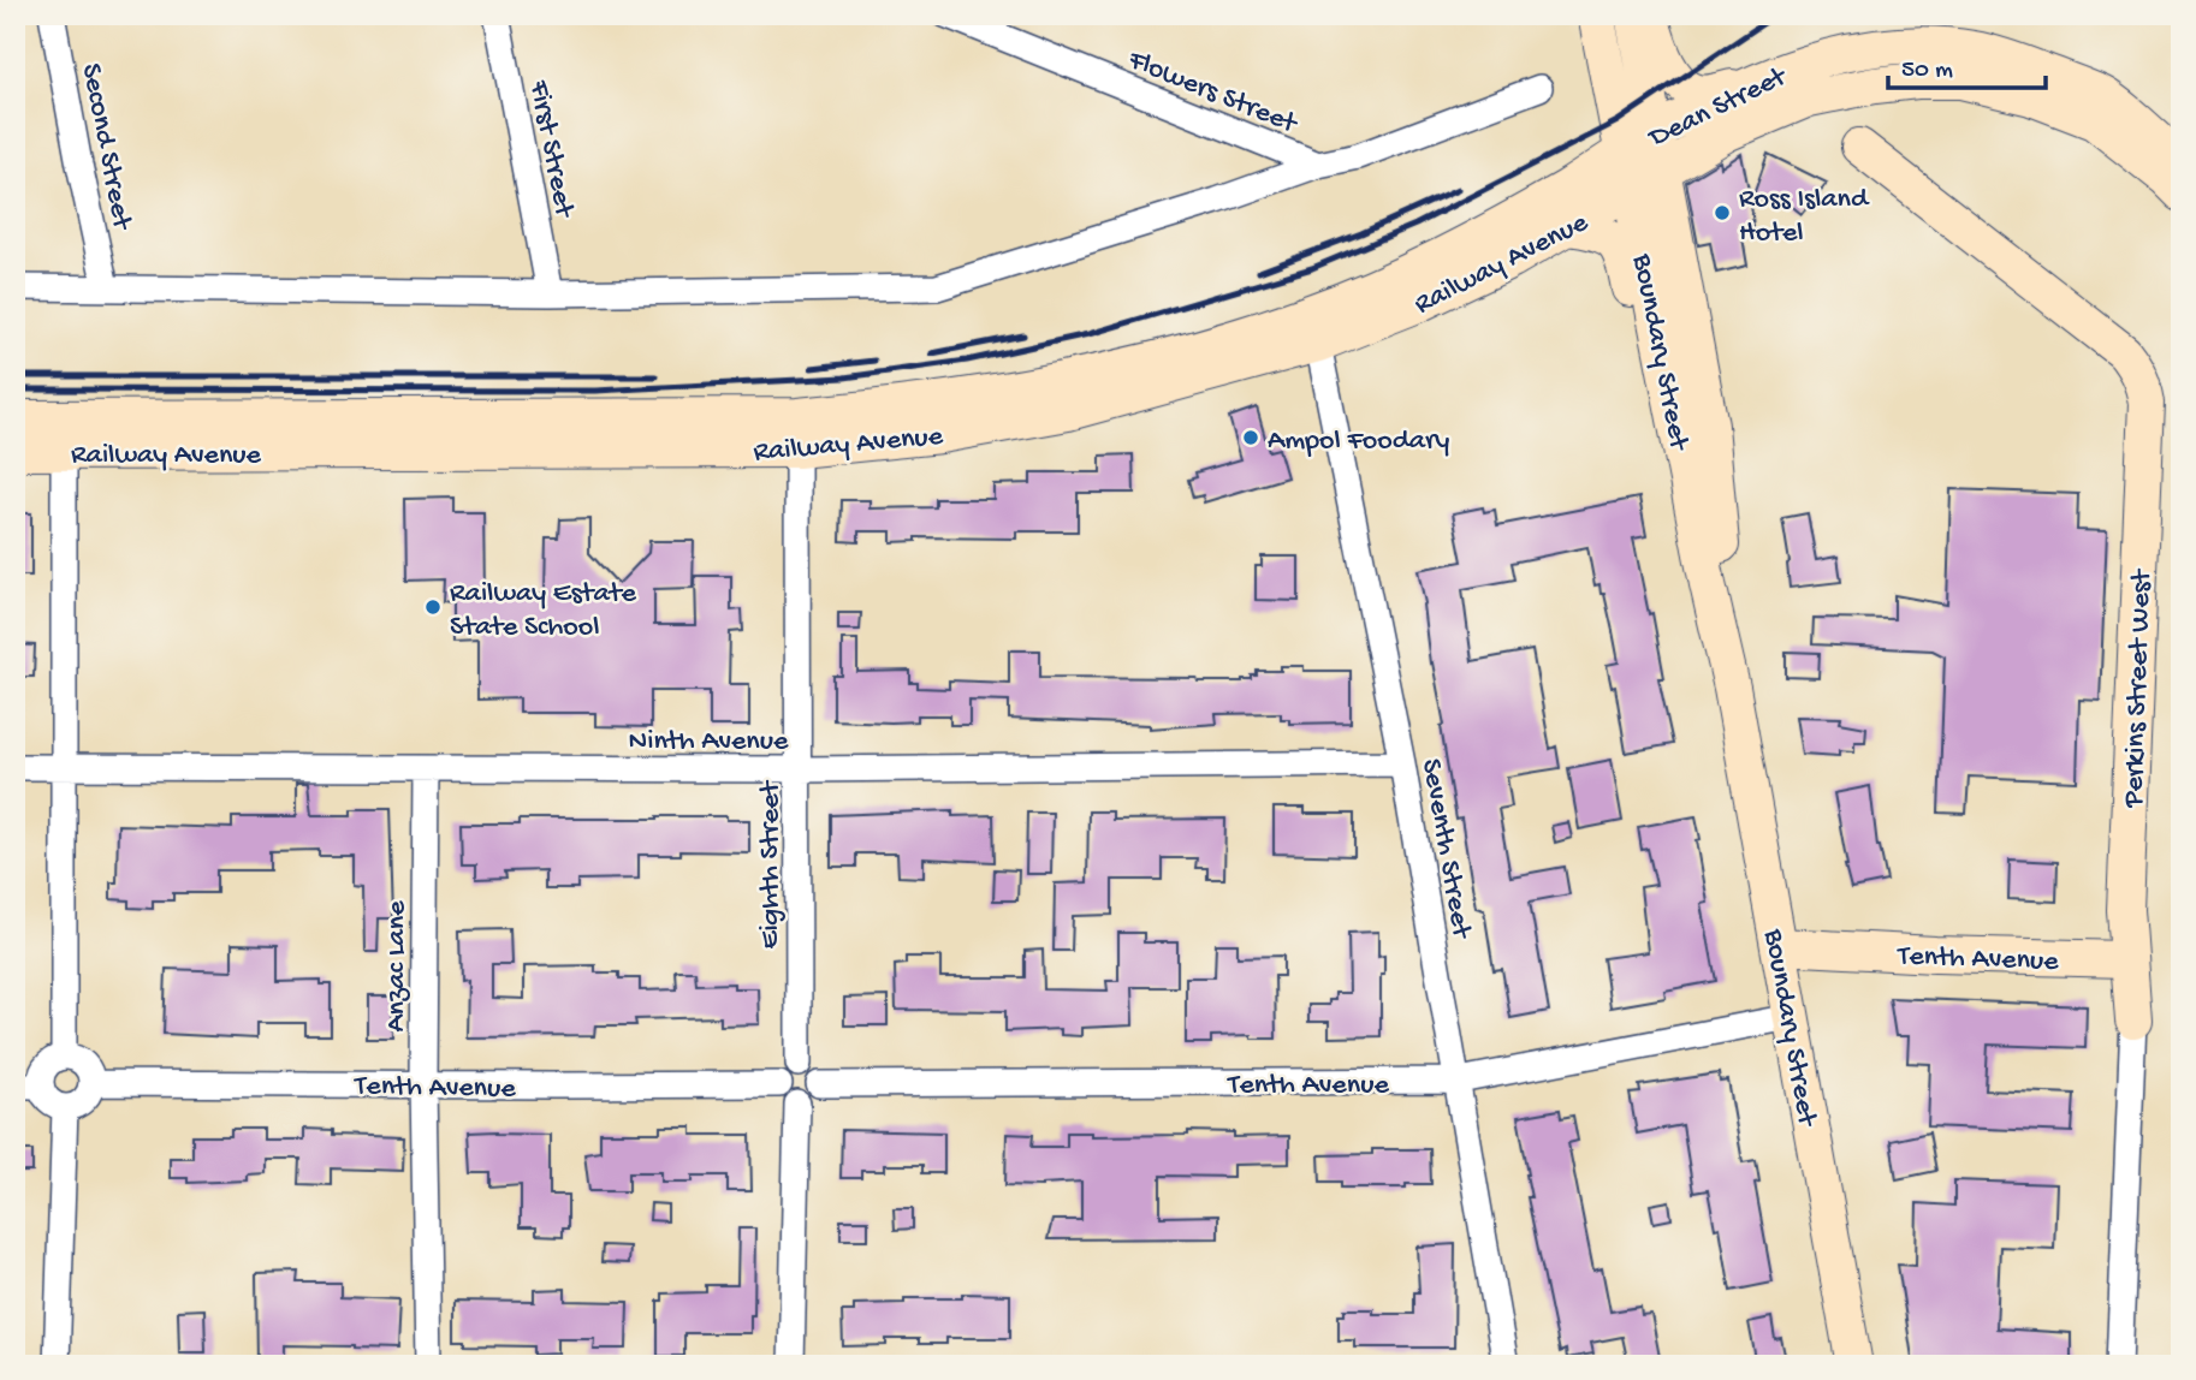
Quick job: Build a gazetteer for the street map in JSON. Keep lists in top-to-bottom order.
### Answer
{
  "streets": {
    "main road": [
      "Dean Street",
      "Railway Avenue",
      "Boundary Street",
      "Perkins Street West",
      "Tenth Avenue"
    ],
    "street": [
      "Flowers Street",
      "Second Street",
      "First Street",
      "Ninth Avenue",
      "Seventh Street",
      "Eighth Street",
      "Anzac Lane"
    ]
  },
  "crossings": [
    ["Dean Street", "Railway Avenue"],
    ["Dean Street", "Boundary Street"],
    ["Railway Avenue", "Boundary Street"],
    ["Railway Avenue", "Seventh Street"],
    ["Railway Avenue", "Eighth Street"],
    ["Boundary Street", "Tenth Avenue"],
    ["Perkins Street West", "Tenth Avenue"],
    ["Ninth Avenue", "Seventh Street"],
    ["Ninth Avenue", "Eighth Street"],
    ["Ninth Avenue", "Anzac Lane"],
    ["Seventh Street", "Tenth Avenue"],
    ["Eighth Street", "Tenth Avenue"],
    ["Tenth Avenue", "Anzac Lane"]
  ],
  "places": ["Ross Island Hotel", "Ampol Foodary", "Railway Estate State School"],
  "scale_bar": "50 m"
}
